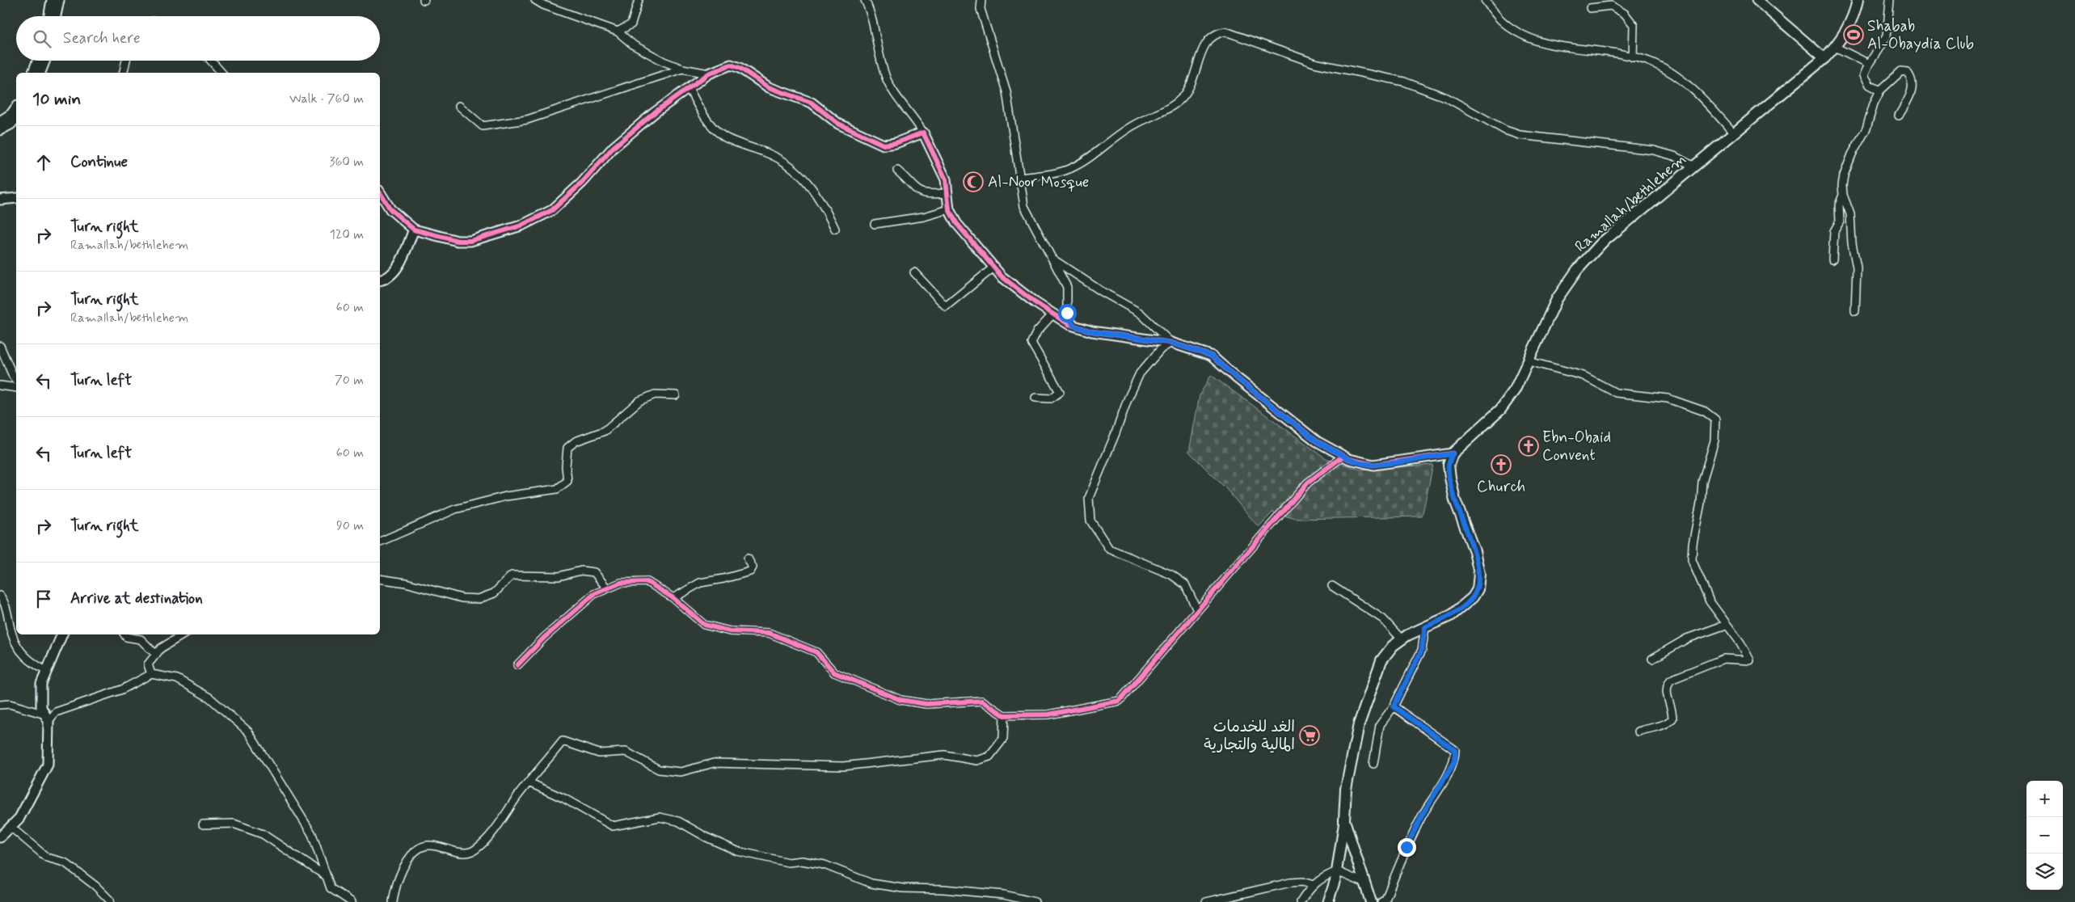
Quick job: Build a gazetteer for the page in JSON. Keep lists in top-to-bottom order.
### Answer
{
  "streets": {
    "main road": ["Ramallah/bethlehem"]
  },
  "places": {
    "sports": ["Shabab Al-Obaydia Club"],
    "mosque": ["Al-Noor Mosque"],
    "church": ["Ebn-Obaid Convent", "Church"],
    "supermarket": ["الغد للخدمات المالية والتجارية"]
  },
  "page": {
    "search": "Search here",
    "heading": ["10 min", "Walk · 760 m"],
    "list": [
      ["Continue", "360 m"],
      ["Turn right", "Ramallah/bethlehem", "120 m"],
      ["Turn right", "Ramallah/bethlehem", "60 m"],
      ["Turn left", "70 m"],
      ["Turn left", "60 m"],
      ["Turn right", "90 m"],
      "Arrive at destination"
    ],
    "map_buttons": ["+", "−"]
  }
}
